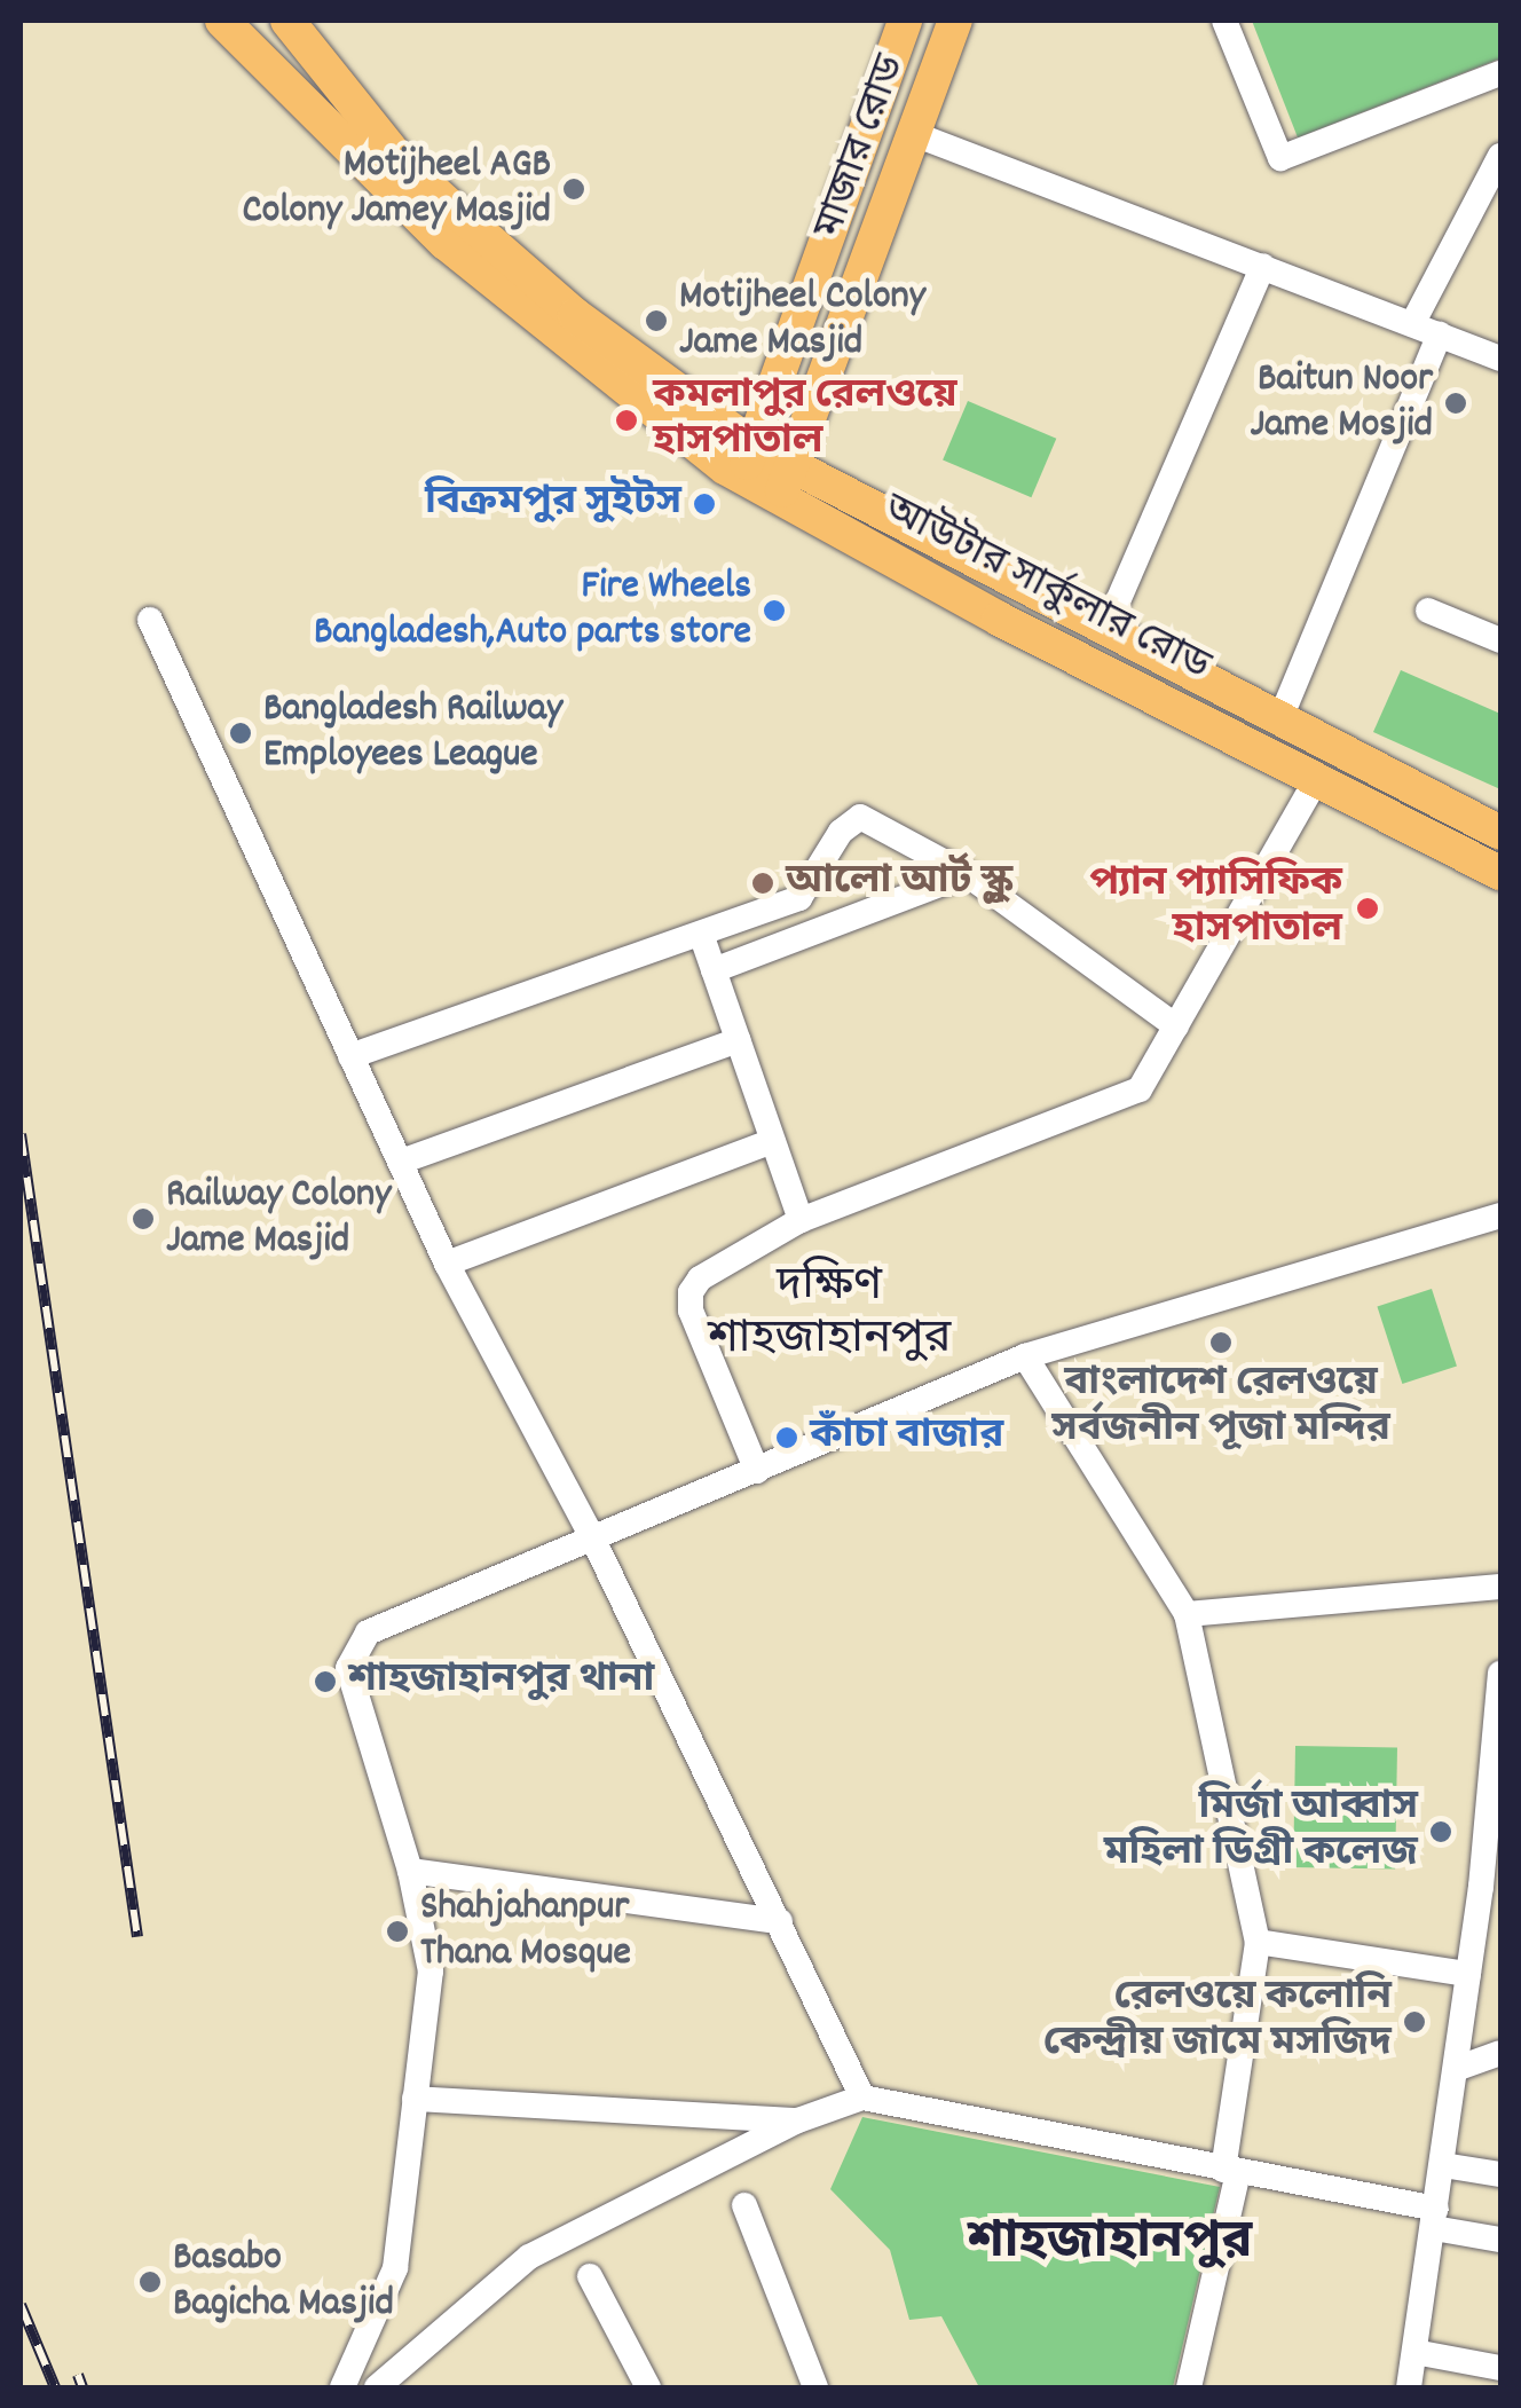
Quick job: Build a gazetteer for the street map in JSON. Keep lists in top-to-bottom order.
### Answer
{
  "streets": {
    "main road": ["মাজার রোড", "আউটার সার্কুলার রোড"]
  },
  "crossings": [
    ["মাজার রোড", "আউটার সার্কুলার রোড"]
  ],
  "districts": ["দক্ষিণ শাহজাহানপুর", "শাহজাহানপুর"],
  "places": [
    "Motijheel AGB Colony Jamey Masjid",
    "Motijheel Colony Jame Masjid",
    "Baitun Noor Jame Mosjid",
    "কমলাপুর রেলওয়ে হাসপাতাল",
    "বিক্রমপুর সুইটস",
    "Fire Wheels Bangladesh,Auto parts store",
    "Bangladesh Railway Employees League",
    "আলো আর্ট স্কুল",
    "প্যান প্যাসিফিক হাসপাতাল",
    "Railway Colony Jame Masjid",
    "বাংলাদেশ রেলওয়ে সর্বজনীন পূজা মন্দির",
    "কাঁচা বাজার",
    "শাহজাহানপুর থানা",
    "মির্জা আব্বাস মহিলা ডিগ্রী কলেজ",
    "Shahjahanpur Thana Mosque",
    "রেলওয়ে কলোনি কেন্দ্রীয় জামে মসজিদ",
    "Basabo Bagicha Masjid"
  ]
}
